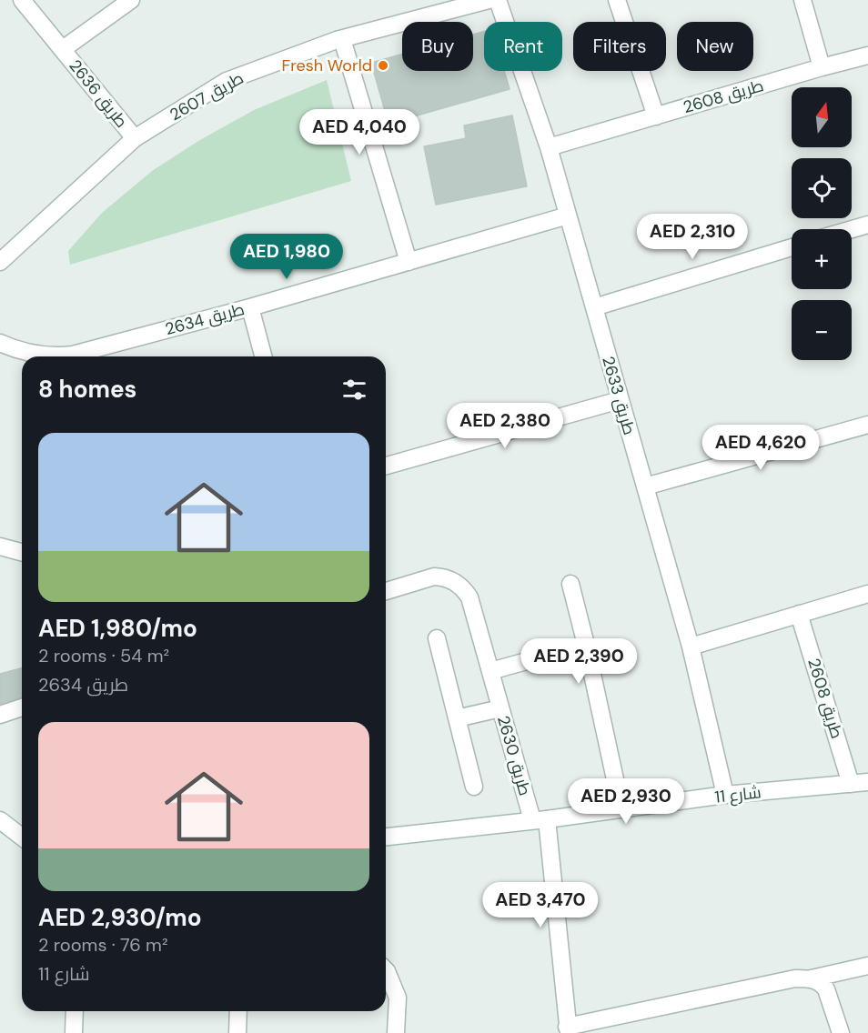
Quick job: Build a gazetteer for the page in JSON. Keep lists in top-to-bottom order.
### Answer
{
  "streets": {
    "street": [
      "طريق 2636",
      "طريق 2607",
      "طريق 2608",
      "طريق 2634",
      "طريق 2633",
      "طريق 2630",
      "شارع 11"
    ]
  },
  "crossings": [
    ["طريق 2636", "طريق 2607"],
    ["طريق 2608", "طريق 2633"],
    ["طريق 2608", "شارع 11"],
    ["طريق 2634", "طريق 2633"],
    ["طريق 2633", "شارع 11"],
    ["طريق 2630", "شارع 11"]
  ],
  "places": ["Fresh World"],
  "north": "top",
  "page": {
    "chip": [
      "Buy",
      "Rent",
      "Filters",
      "New"
    ],
    "map_buttons": ["+", "−"],
    "price": [
      "AED 4,040",
      "AED 2,310",
      "AED 1,980",
      "AED 2,380",
      "AED 4,620",
      "AED 2,390",
      "AED 2,930",
      "AED 3,470"
    ],
    "heading": "8 homes",
    "list": [
      {
        "name": "AED 1,980/mo",
        "note": "2 rooms · 54 m² · طريق 2634"
      },
      {
        "name": "AED 2,930/mo",
        "note": "2 rooms · 76 m² · شارع 11"
      }
    ]
  }
}
